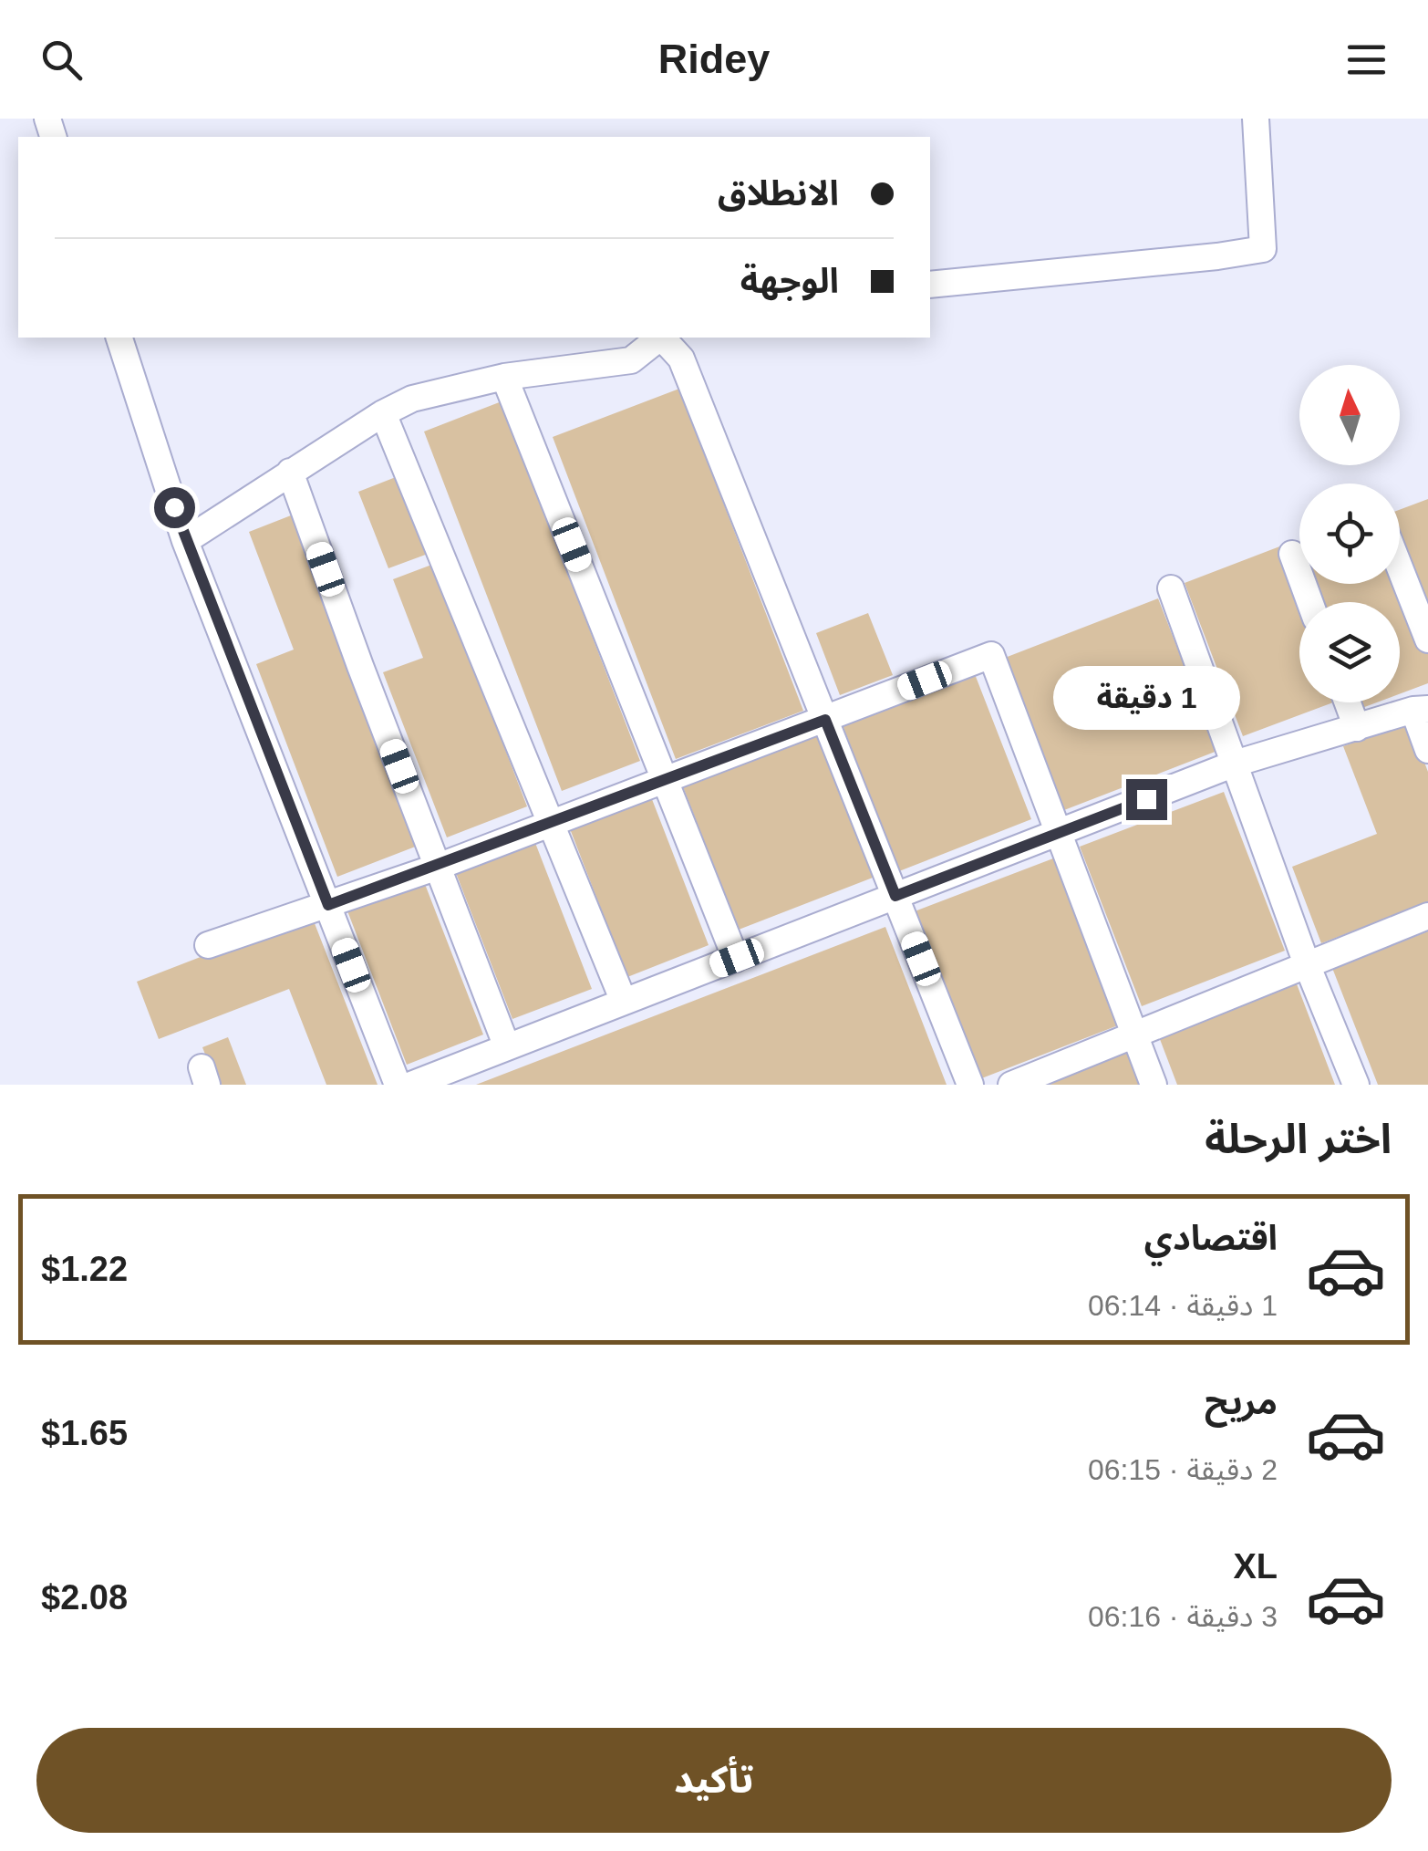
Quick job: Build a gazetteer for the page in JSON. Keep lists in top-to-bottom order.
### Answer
{
  "north": "top",
  "page": {
    "header": "Ridey",
    "banner": ["الانطلاق", "الوجهة"],
    "bubble": "1 دقيقة",
    "heading": "اختر الرحلة",
    "list": [
      {
        "name": "اقتصادي",
        "note": "1 دقيقة · 06:14",
        "value": "$1.22"
      },
      {
        "name": "مريح",
        "note": "2 دقيقة · 06:15",
        "value": "$1.65"
      },
      {
        "name": "XL",
        "note": "3 دقيقة · 06:16",
        "value": "$2.08"
      }
    ],
    "buttons": "تأكيد"
  }
}
